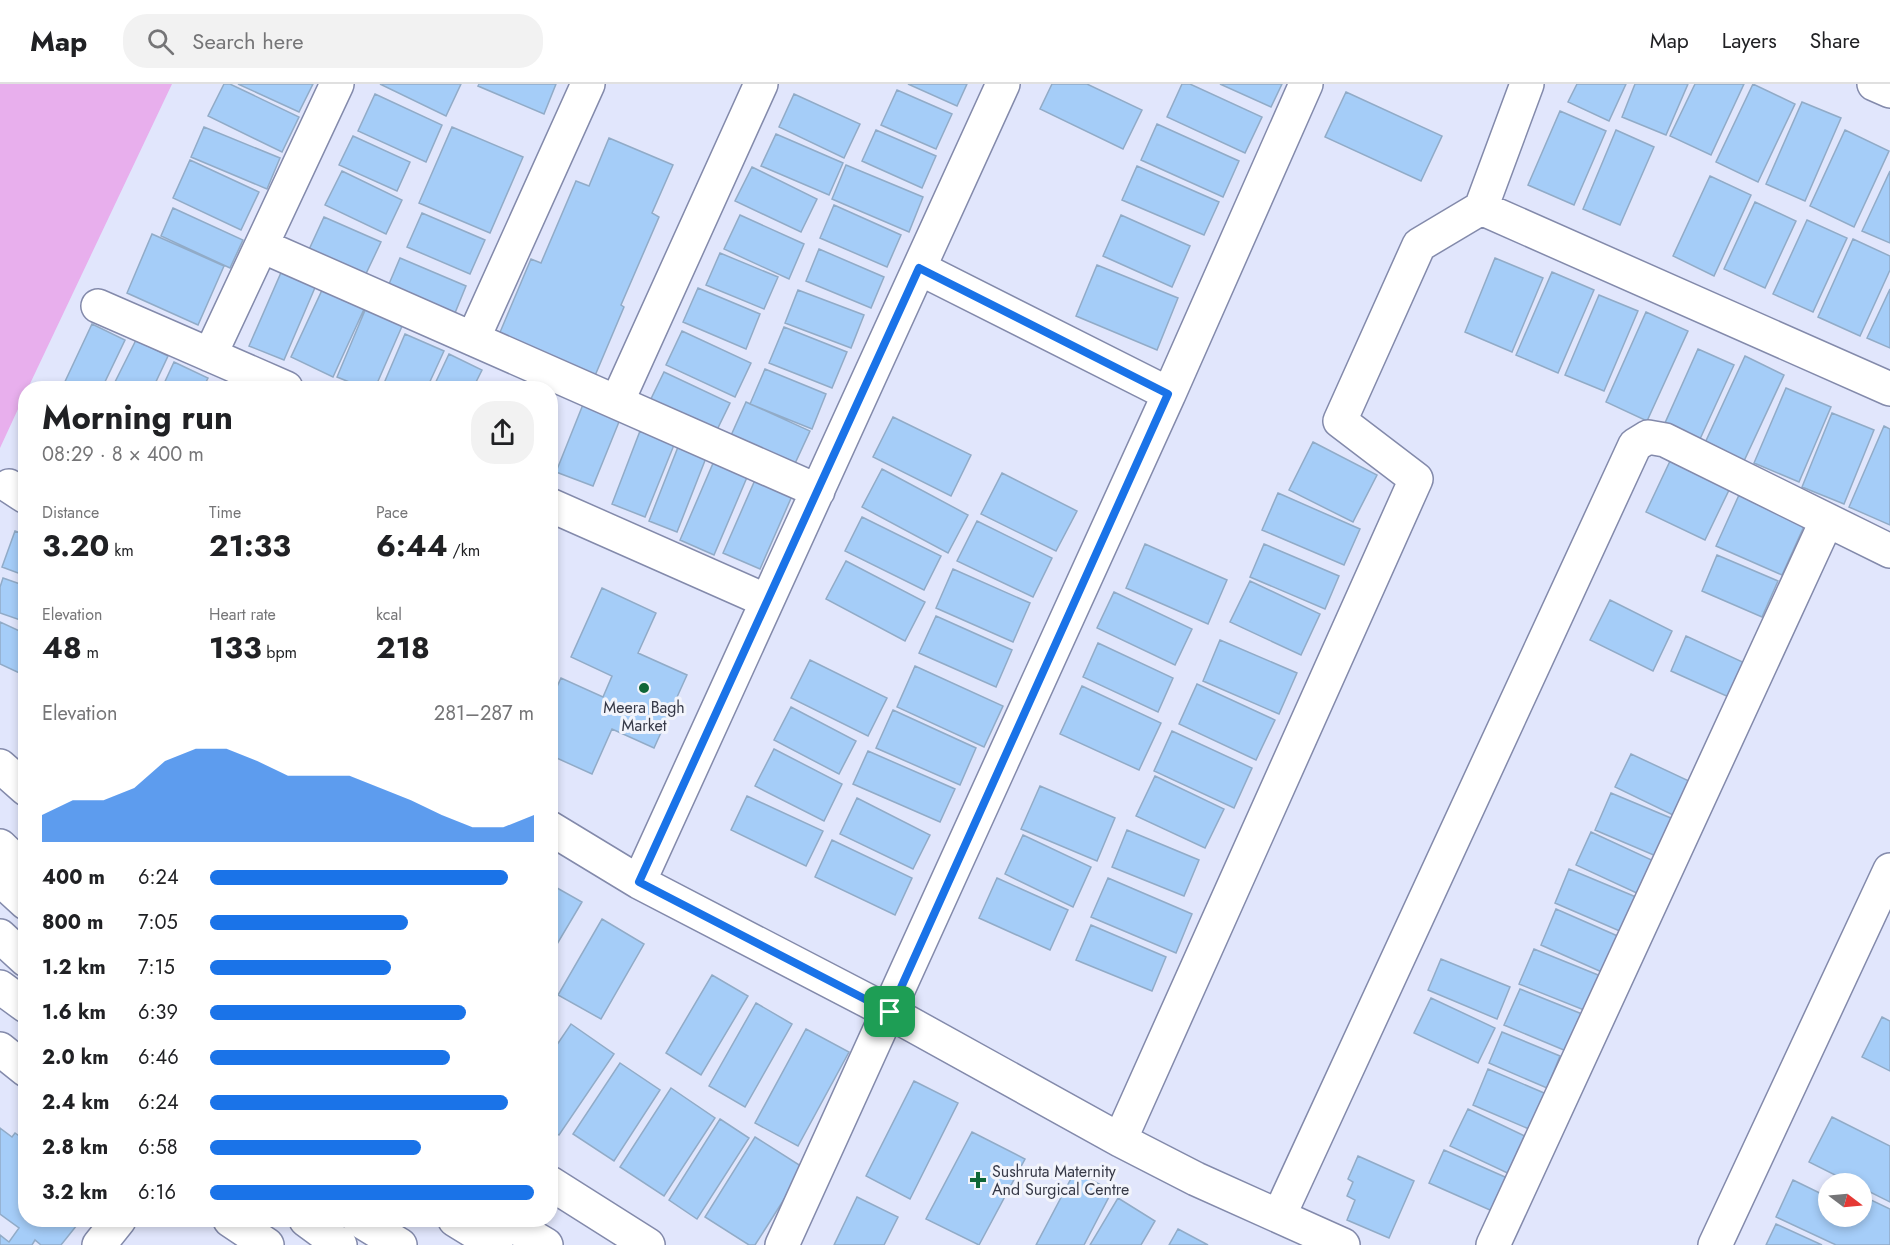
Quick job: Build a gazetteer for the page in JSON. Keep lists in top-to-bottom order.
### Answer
{
  "places": {
    "other": ["Meera Bagh Market"],
    "health": ["Sushruta Maternity And Surgical Centre"]
  },
  "north": "right",
  "page": {
    "header": "Map",
    "search": "Search here",
    "nav": ["Map", "Layers", "Share"],
    "heading": ["Morning run", "08:29 · 8 × 400 m"],
    "stats": [
      ["Distance", "3.20 km"],
      ["Time", "21:33"],
      ["Pace", "6:44 /km"],
      ["Elevation", "48 m"],
      ["Heart rate", "133 bpm"],
      ["kcal", "218"]
    ],
    "chart": ["Elevation", "281–287 m"],
    "list": [
      {
        "name": "400 m",
        "note": "6:24"
      },
      {
        "name": "800 m",
        "note": "7:05"
      },
      {
        "name": "1.2 km",
        "note": "7:15"
      },
      {
        "name": "1.6 km",
        "note": "6:39"
      },
      {
        "name": "2.0 km",
        "note": "6:46"
      },
      {
        "name": "2.4 km",
        "note": "6:24"
      },
      {
        "name": "2.8 km",
        "note": "6:58"
      },
      {
        "name": "3.2 km",
        "note": "6:16"
      }
    ]
  }
}
